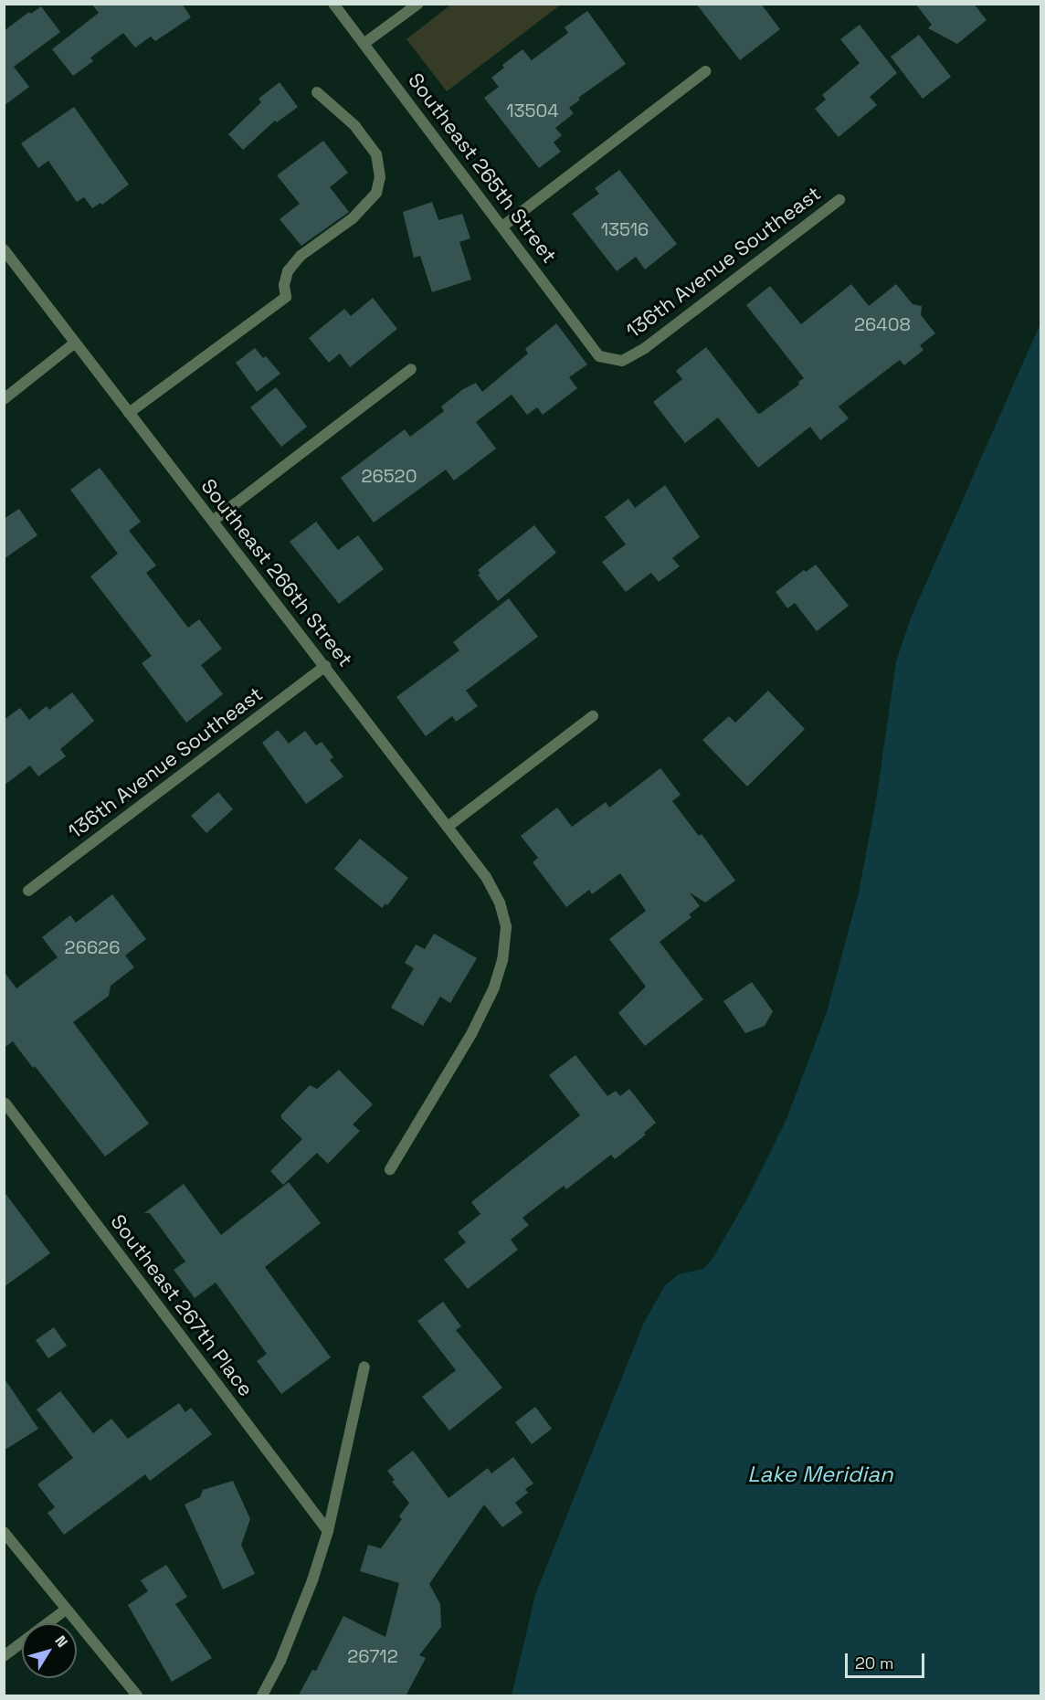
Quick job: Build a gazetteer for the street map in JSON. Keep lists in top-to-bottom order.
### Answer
{
  "streets": {
    "street": [
      "Southeast 265th Street",
      "136th Avenue Southeast",
      "Southeast 266th Street",
      "Southeast 267th Place"
    ]
  },
  "crossings": [
    ["Southeast 265th Street", "136th Avenue Southeast"],
    ["136th Avenue Southeast", "Southeast 266th Street"]
  ],
  "water": ["Lake Meridian"],
  "house_numbers": [
    "13504",
    "13516",
    "26408",
    "26520",
    "26626",
    "26712"
  ],
  "scale_bar": "20 m",
  "north": "top right"
}
